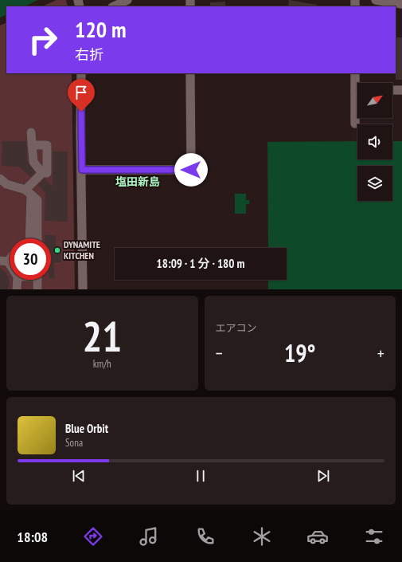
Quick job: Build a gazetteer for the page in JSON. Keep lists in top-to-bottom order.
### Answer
{
  "districts": ["塩田新島"],
  "places": ["DYNAMITE KITCHEN"],
  "north": "top right",
  "page": {
    "turn": ["120 m", "右折"],
    "limit": "30",
    "trip": "18:09 · 1 分 · 180 m",
    "tile": [
      ["21", "km/h"],
      "エアコン"
    ],
    "heat": ["−", "19°", "+"],
    "song": ["Blue Orbit", "Sona"],
    "tabs": "18:08"
  }
}
